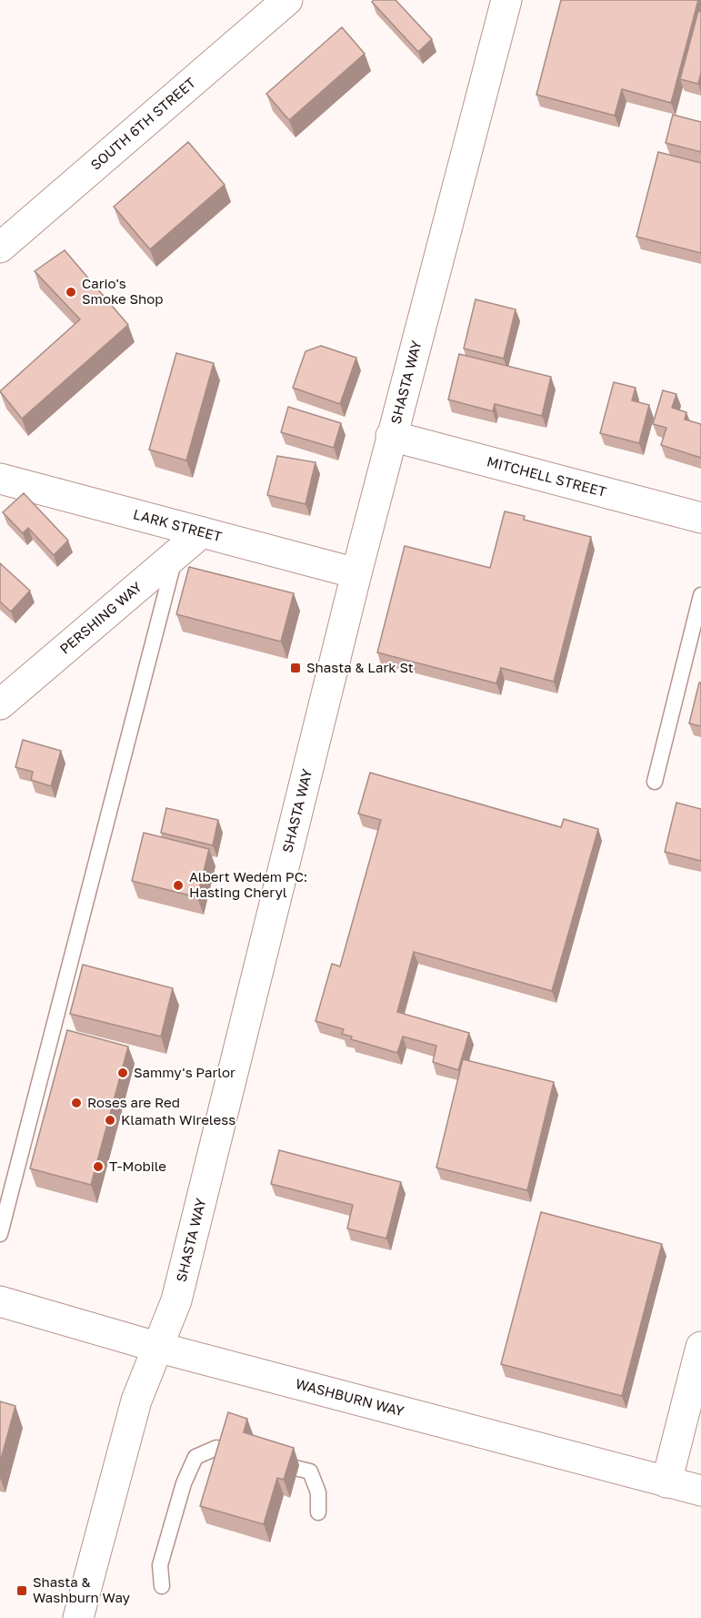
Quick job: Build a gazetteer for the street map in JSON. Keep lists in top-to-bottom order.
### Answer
{
  "streets": {
    "main road": [
      "SOUTH 6TH STREET",
      "SHASTA WAY",
      "MITCHELL STREET",
      "LARK STREET",
      "PERSHING WAY",
      "WASHBURN WAY"
    ]
  },
  "crossings": [
    ["SHASTA WAY", "MITCHELL STREET"],
    ["SHASTA WAY", "LARK STREET"],
    ["SHASTA WAY", "WASHBURN WAY"],
    ["LARK STREET", "PERSHING WAY"]
  ],
  "places": {
    "other": [
      "Cario's Smoke Shop",
      "Albert Wedem PC: Hasting Cheryl",
      "Sammy's Parlor",
      "Roses are Red",
      "Klamath Wireless",
      "T-Mobile"
    ],
    "transit": ["Shasta & Lark St", "Shasta & Washburn Way"]
  }
}
